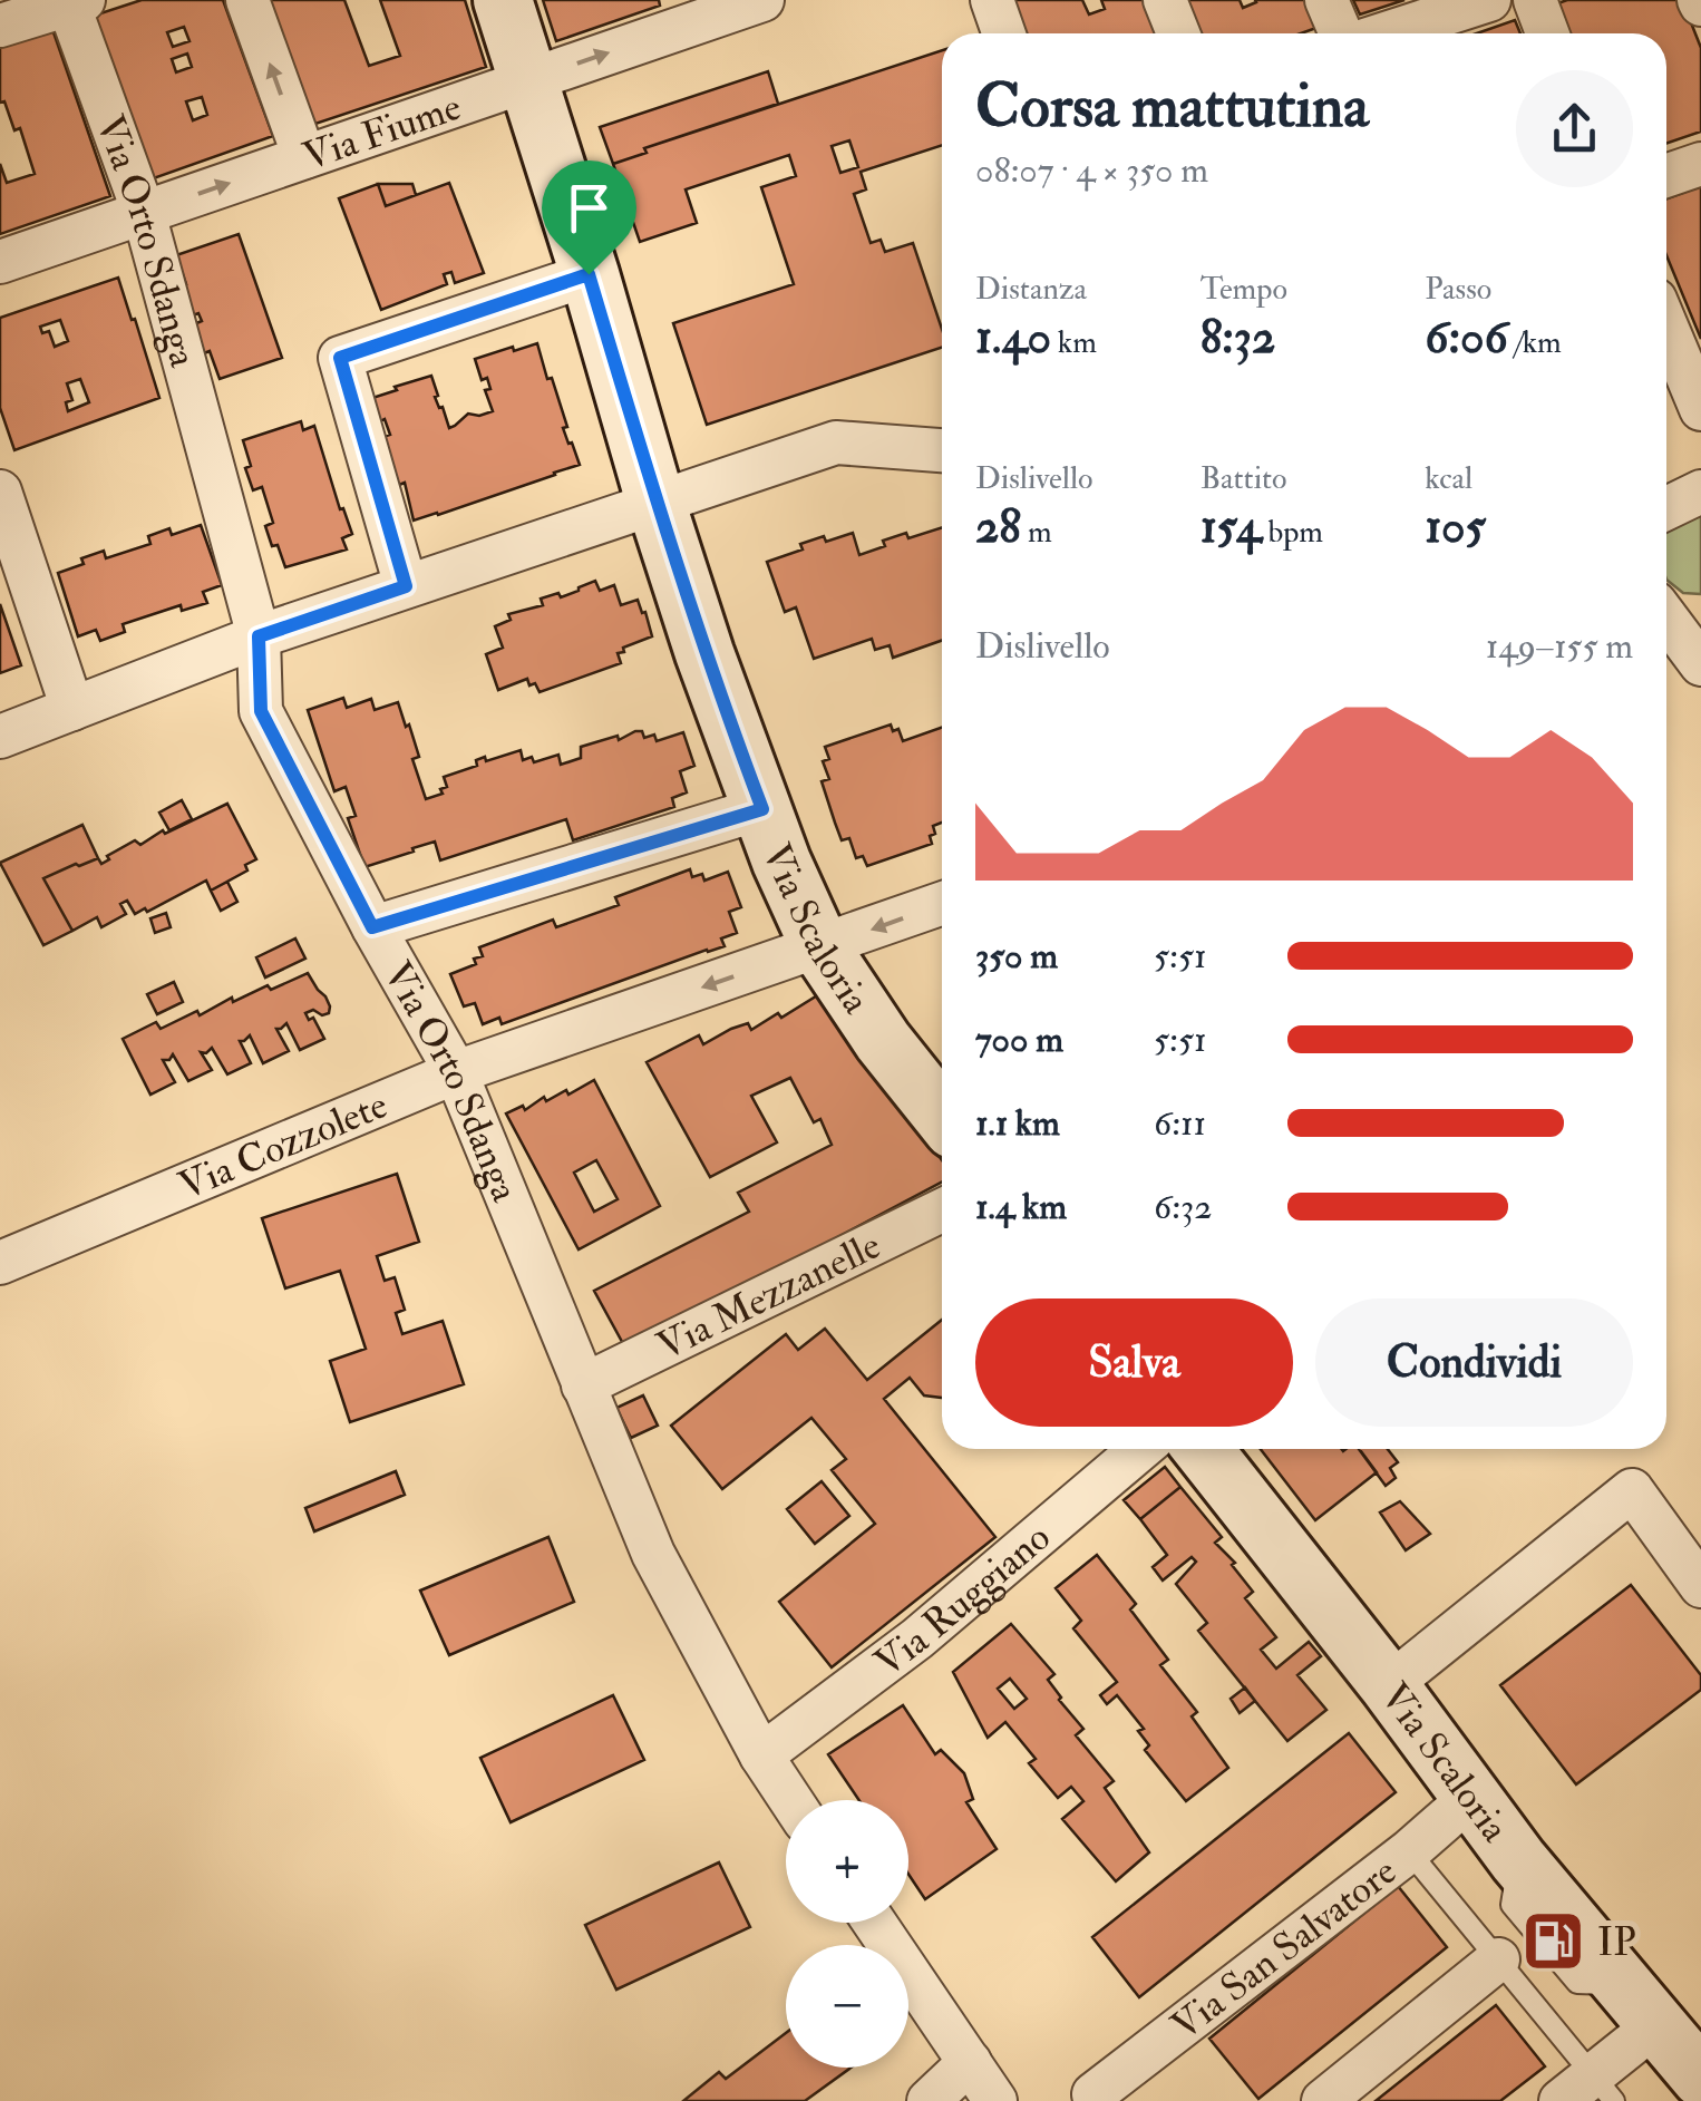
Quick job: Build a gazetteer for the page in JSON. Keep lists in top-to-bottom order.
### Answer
{
  "streets": {
    "main road": ["Via Scaloria"],
    "street": [
      "Via Fiume",
      "Via Orto Sdanga",
      "Via Cozzolete",
      "Via Mezzanelle",
      "Via Ruggiano",
      "Via San Salvatore"
    ]
  },
  "crossings": [
    ["Via Fiume", "Via Orto Sdanga"],
    ["Via Fiume", "Via Scaloria"],
    ["Via Orto Sdanga", "Via Cozzolete"],
    ["Via Orto Sdanga", "Via Mezzanelle"],
    ["Via Orto Sdanga", "Via Ruggiano"],
    ["Via Scaloria", "Via Cozzolete"],
    ["Via Scaloria", "Via San Salvatore"]
  ],
  "one_way": ["Via Fiume"],
  "places": {
    "fuel station": ["IP"]
  },
  "page": {
    "heading": ["Corsa mattutina", "08:07 · 4 × 350 m"],
    "stats": [
      ["Distanza", "1.40 km"],
      ["Tempo", "8:32"],
      ["Passo", "6:06 /km"],
      ["Dislivello", "28 m"],
      ["Battito", "154 bpm"],
      ["kcal", "105"]
    ],
    "chart": ["Dislivello", "149–155 m"],
    "list": [
      {
        "name": "350 m",
        "note": "5:51"
      },
      {
        "name": "700 m",
        "note": "5:51"
      },
      {
        "name": "1.1 km",
        "note": "6:11"
      },
      {
        "name": "1.4 km",
        "note": "6:32"
      }
    ],
    "buttons": ["Salva", "Condividi"],
    "map_buttons": ["+", "−"]
  }
}
